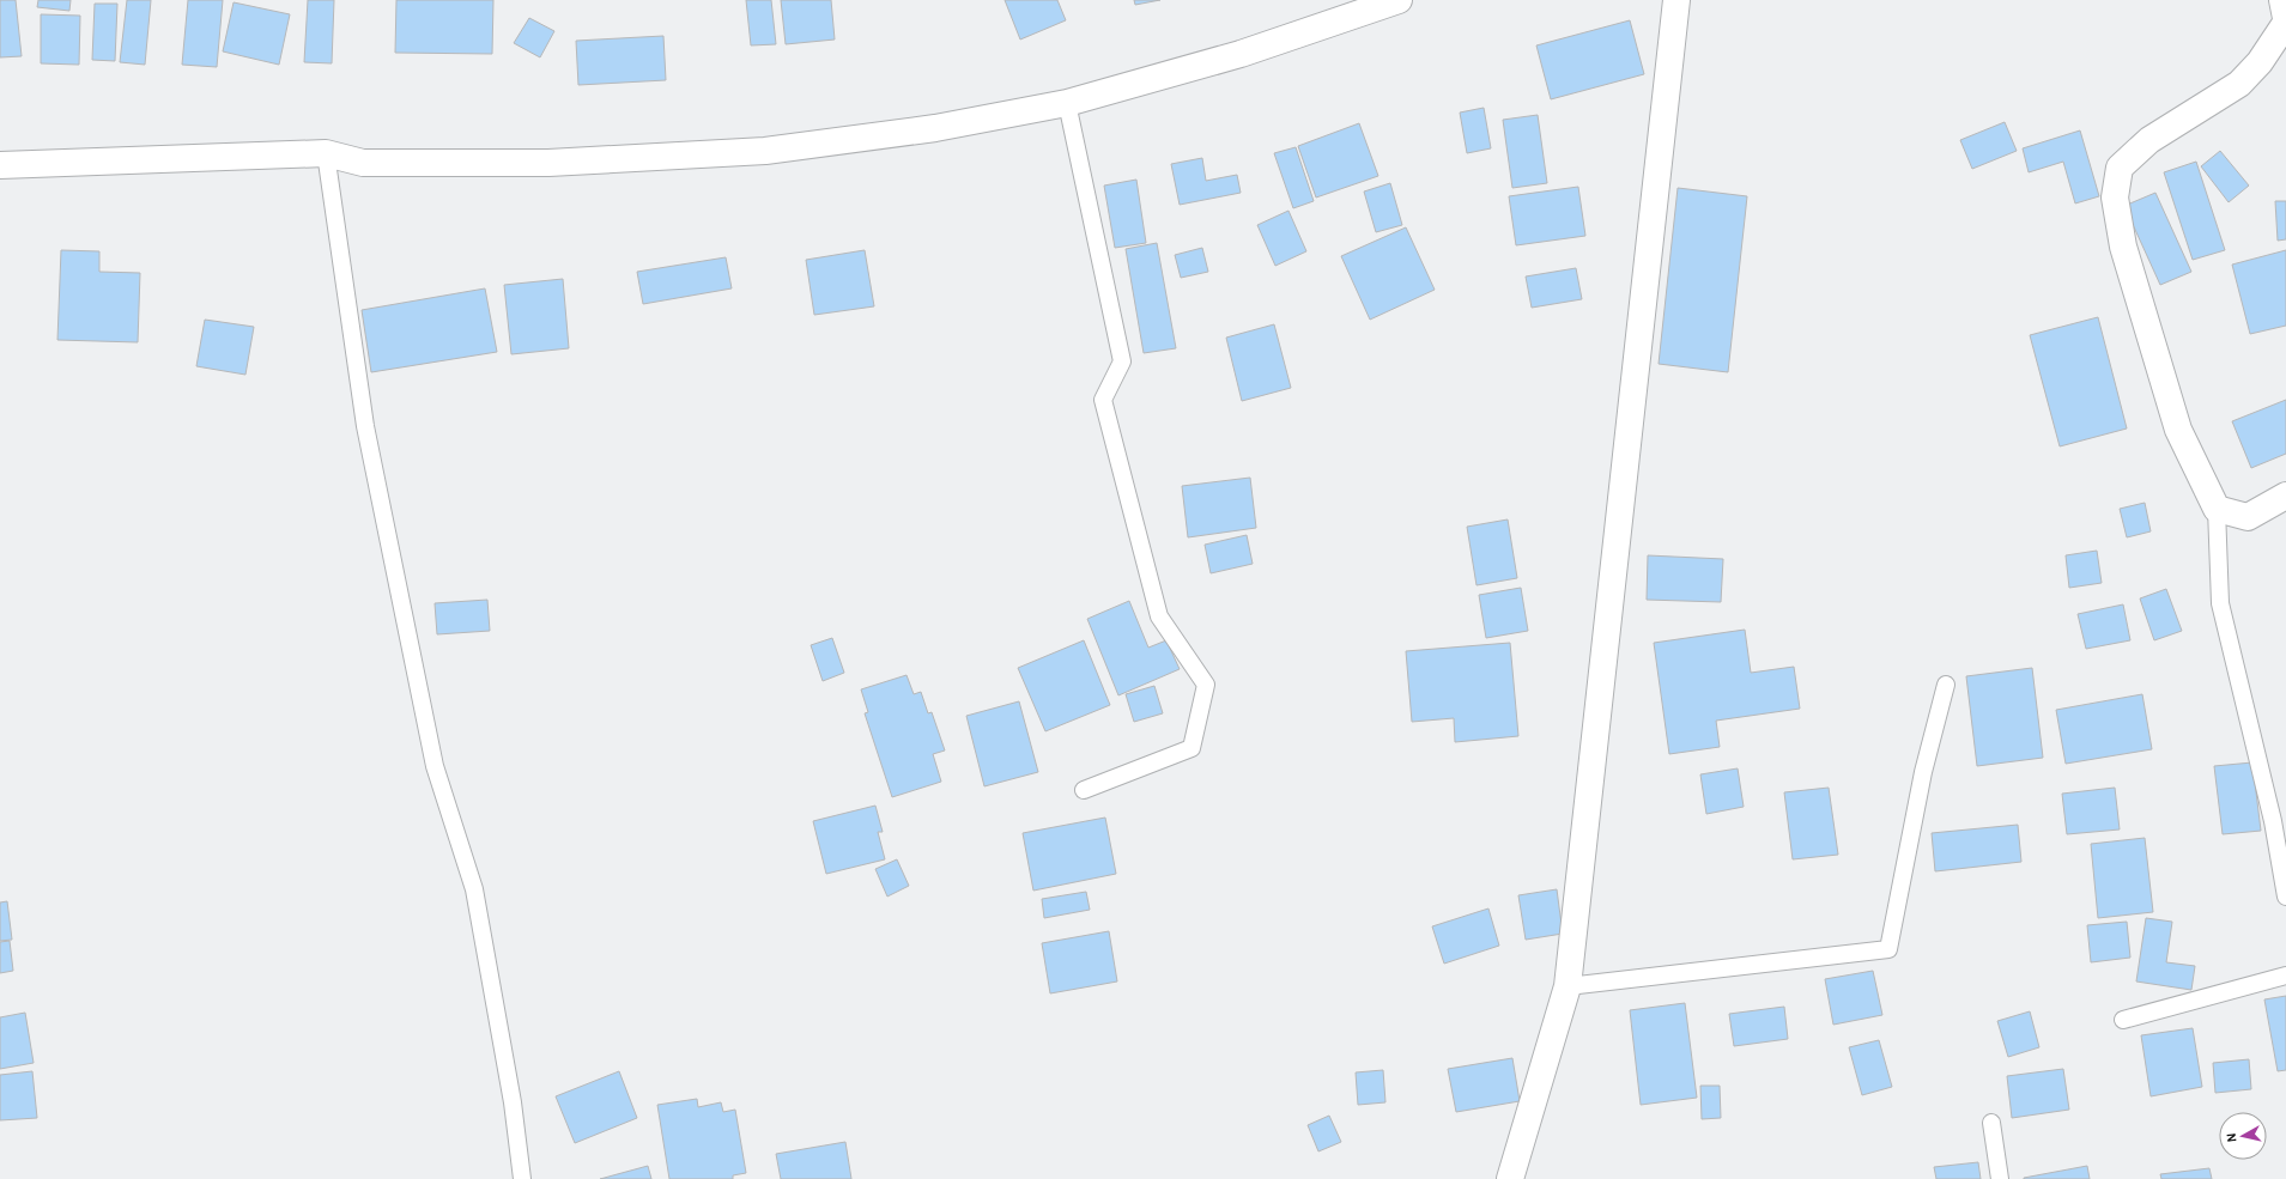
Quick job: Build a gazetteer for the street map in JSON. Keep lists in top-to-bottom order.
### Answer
{
  "north": "left"
}
